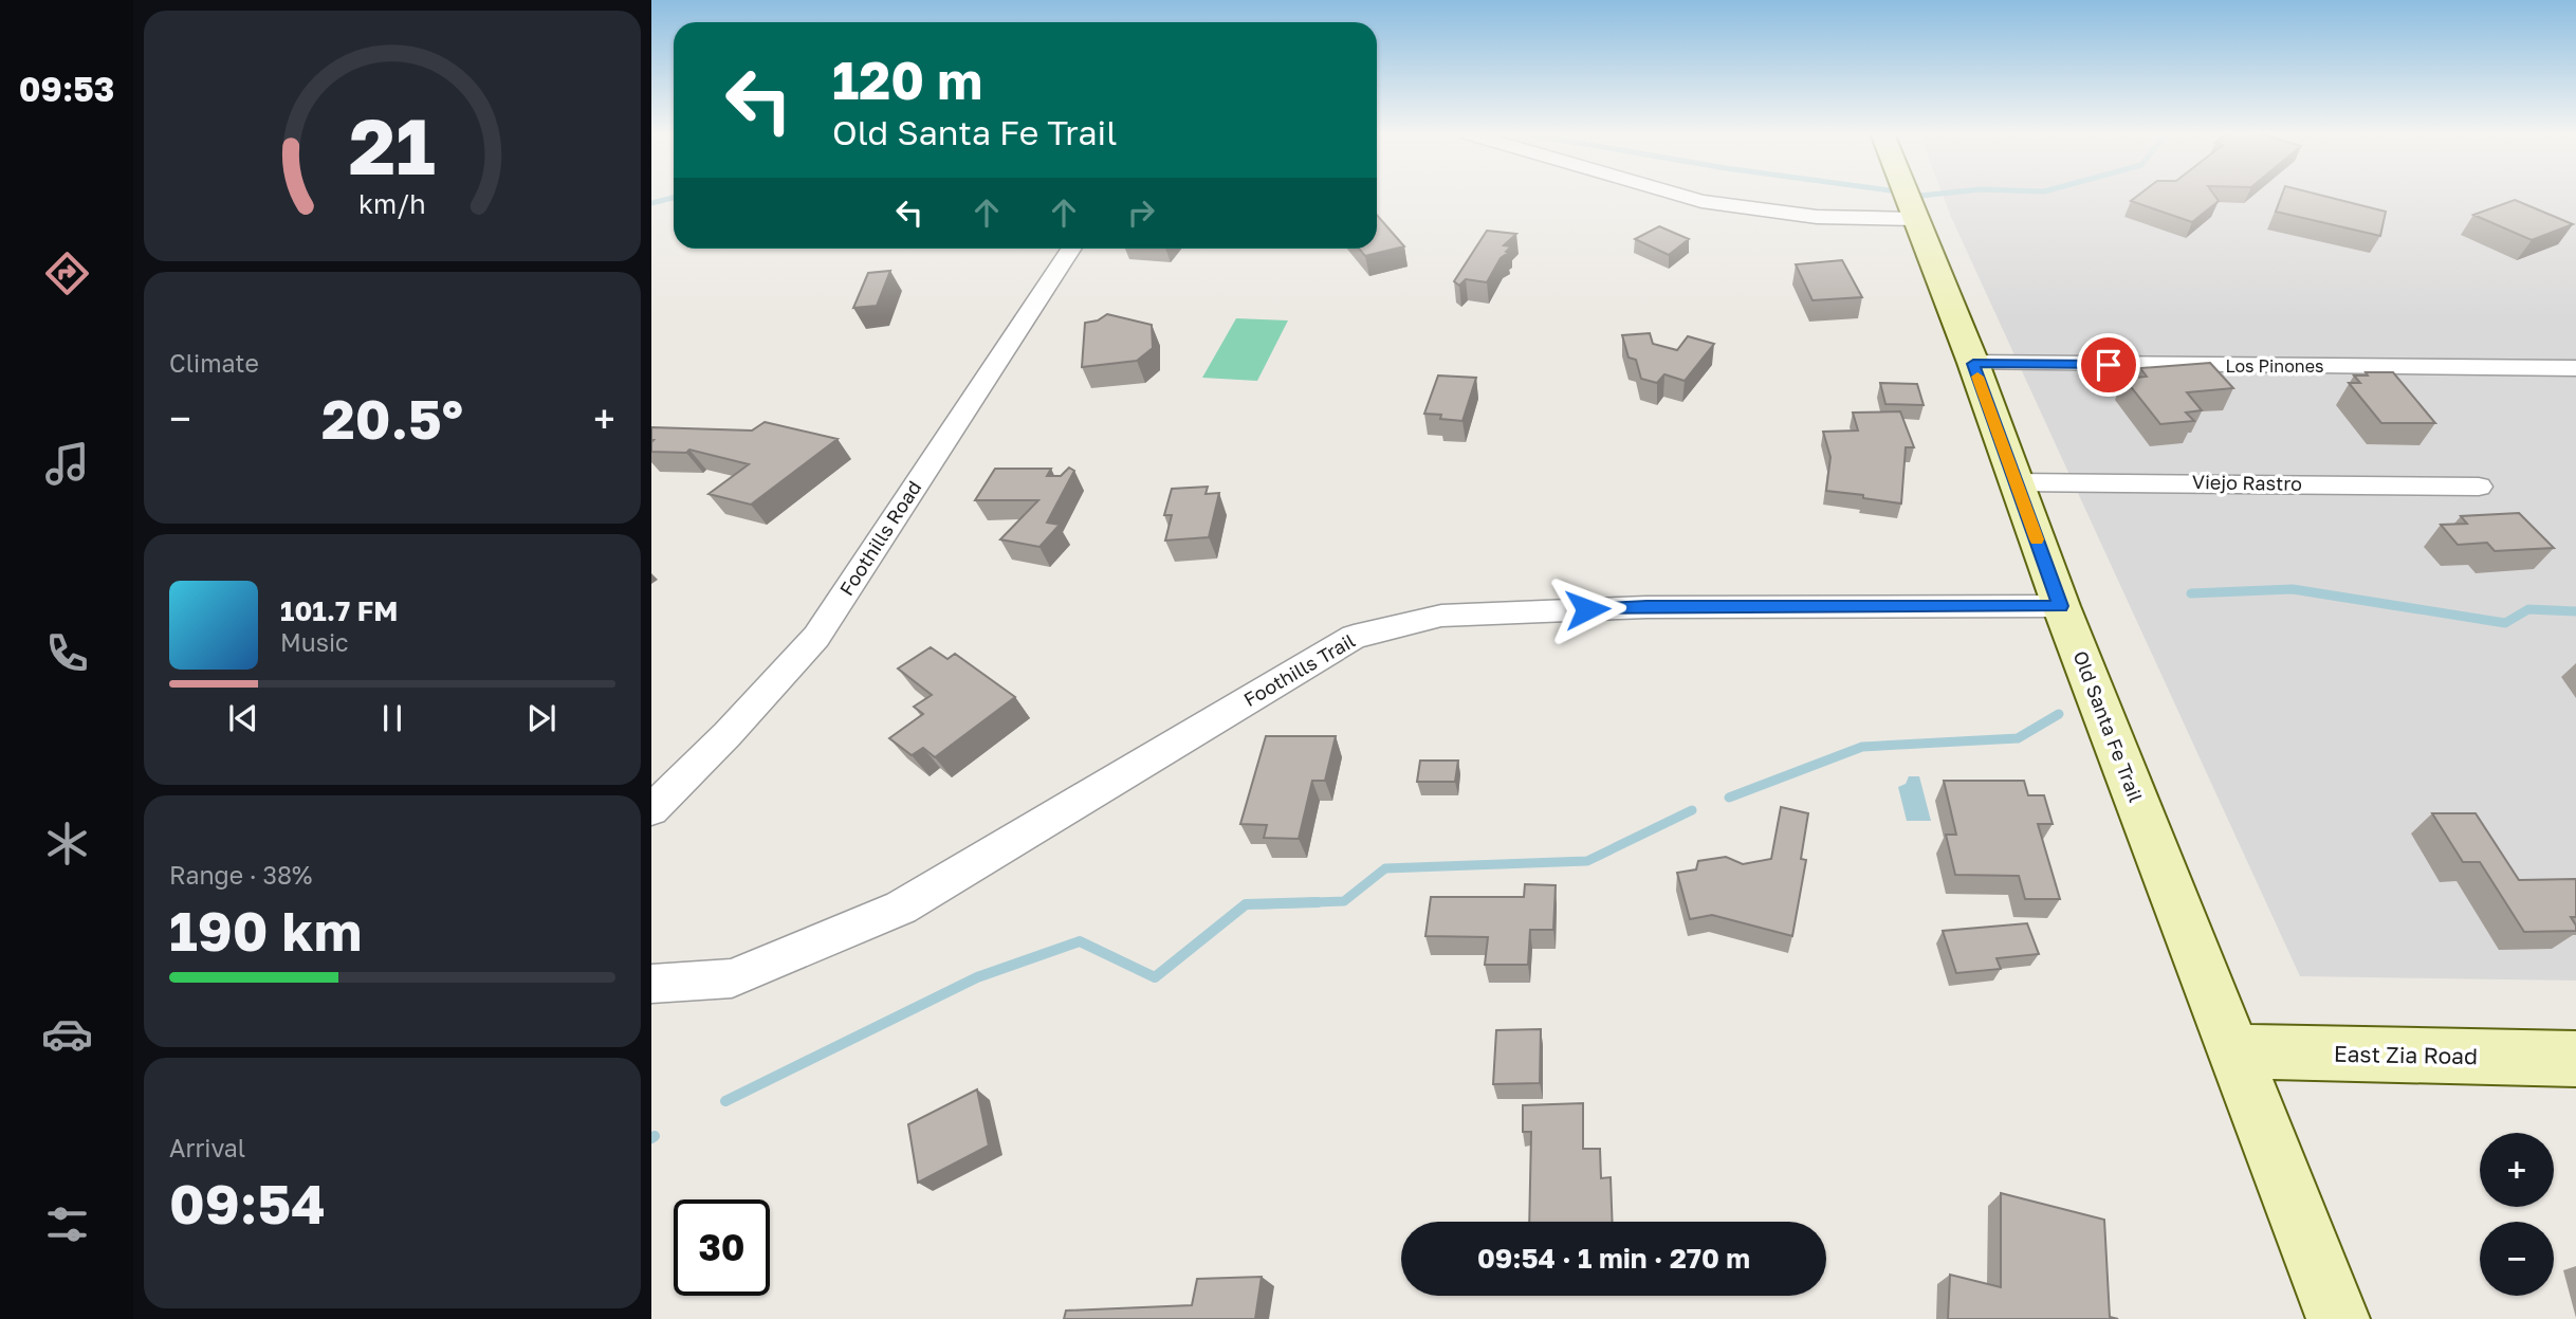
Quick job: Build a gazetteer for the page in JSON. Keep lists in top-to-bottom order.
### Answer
{
  "streets": {
    "street": [
      "Los Pinones",
      "Viejo Rastro",
      "Foothills Road",
      "Foothills Trail",
      "Old Santa Fe Trail",
      "East Zia Road"
    ]
  },
  "crossings": [
    ["Los Pinones", "Old Santa Fe Trail"],
    ["Viejo Rastro", "Old Santa Fe Trail"],
    ["Foothills Trail", "Old Santa Fe Trail"],
    ["Old Santa Fe Trail", "East Zia Road"]
  ],
  "page": {
    "tabs": "09:53",
    "turn": ["120 m", "Old Santa Fe Trail"],
    "tile": [
      "Climate",
      ["Range · 38%", "190 km"],
      ["Arrival", "09:54"]
    ],
    "heat": ["−", "20.5°", "+"],
    "song": ["101.7 FM", "Music"],
    "map_buttons": ["+", "−"],
    "limit": "30",
    "trip": "09:54 · 1 min · 270 m",
    "gauge": ["21", "km/h"]
  }
}
